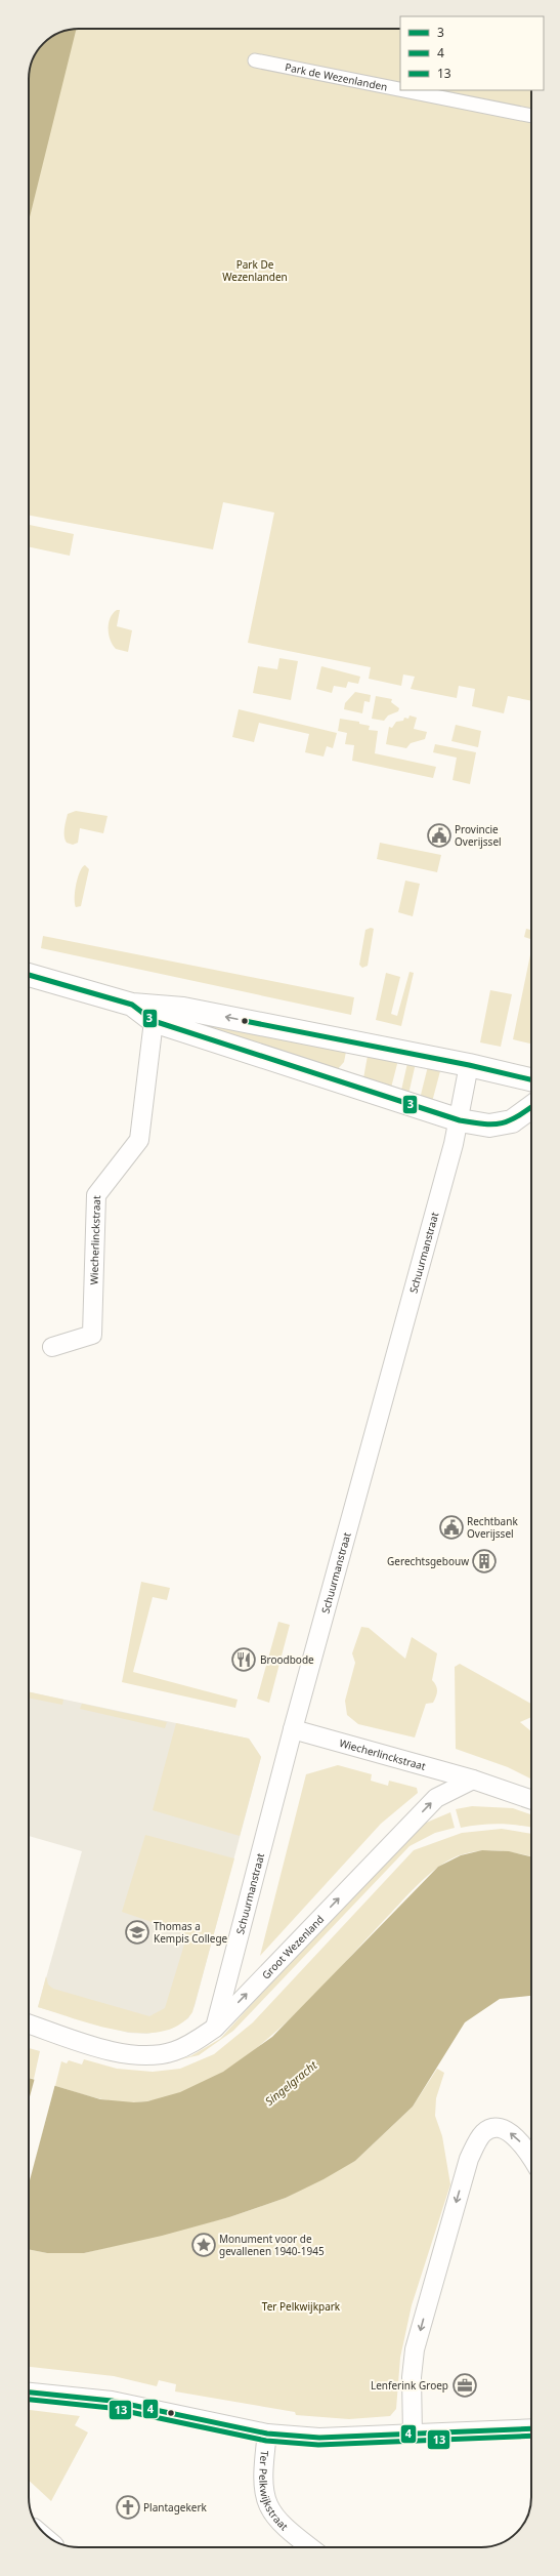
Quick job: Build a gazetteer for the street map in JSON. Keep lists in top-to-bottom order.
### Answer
{
  "streets": {
    "street": [
      "Park de Wezenlanden",
      "Wiecherlinckstraat",
      "Schuurmanstraat",
      "Groot Wezenland",
      "Ter Pelkwijkstraat"
    ]
  },
  "crossings": [
    ["Wiecherlinckstraat", "Schuurmanstraat"],
    ["Wiecherlinckstraat", "Groot Wezenland"],
    ["Schuurmanstraat", "Groot Wezenland"]
  ],
  "one_way": ["Groot Wezenland"],
  "water": ["Singelgracht"],
  "parks": ["Park De Wezenlanden", "Ter Pelkwijkpark"],
  "places": {
    "public building": ["Provincie Overijssel", "Rechtbank Overijssel"],
    "building": ["Gerechtsgebouw"],
    "restaurant": ["Broodbode"],
    "school or university": ["Thomas a Kempis College"],
    "place": ["Monument voor de gevallenen 1940-1945"],
    "office": ["Lenferink Groep"],
    "church": ["Plantagekerk"]
  },
  "lines": ["transit line 3", "transit line 4", "transit line 13"],
  "legend": ["3", "4", "13"]
}
